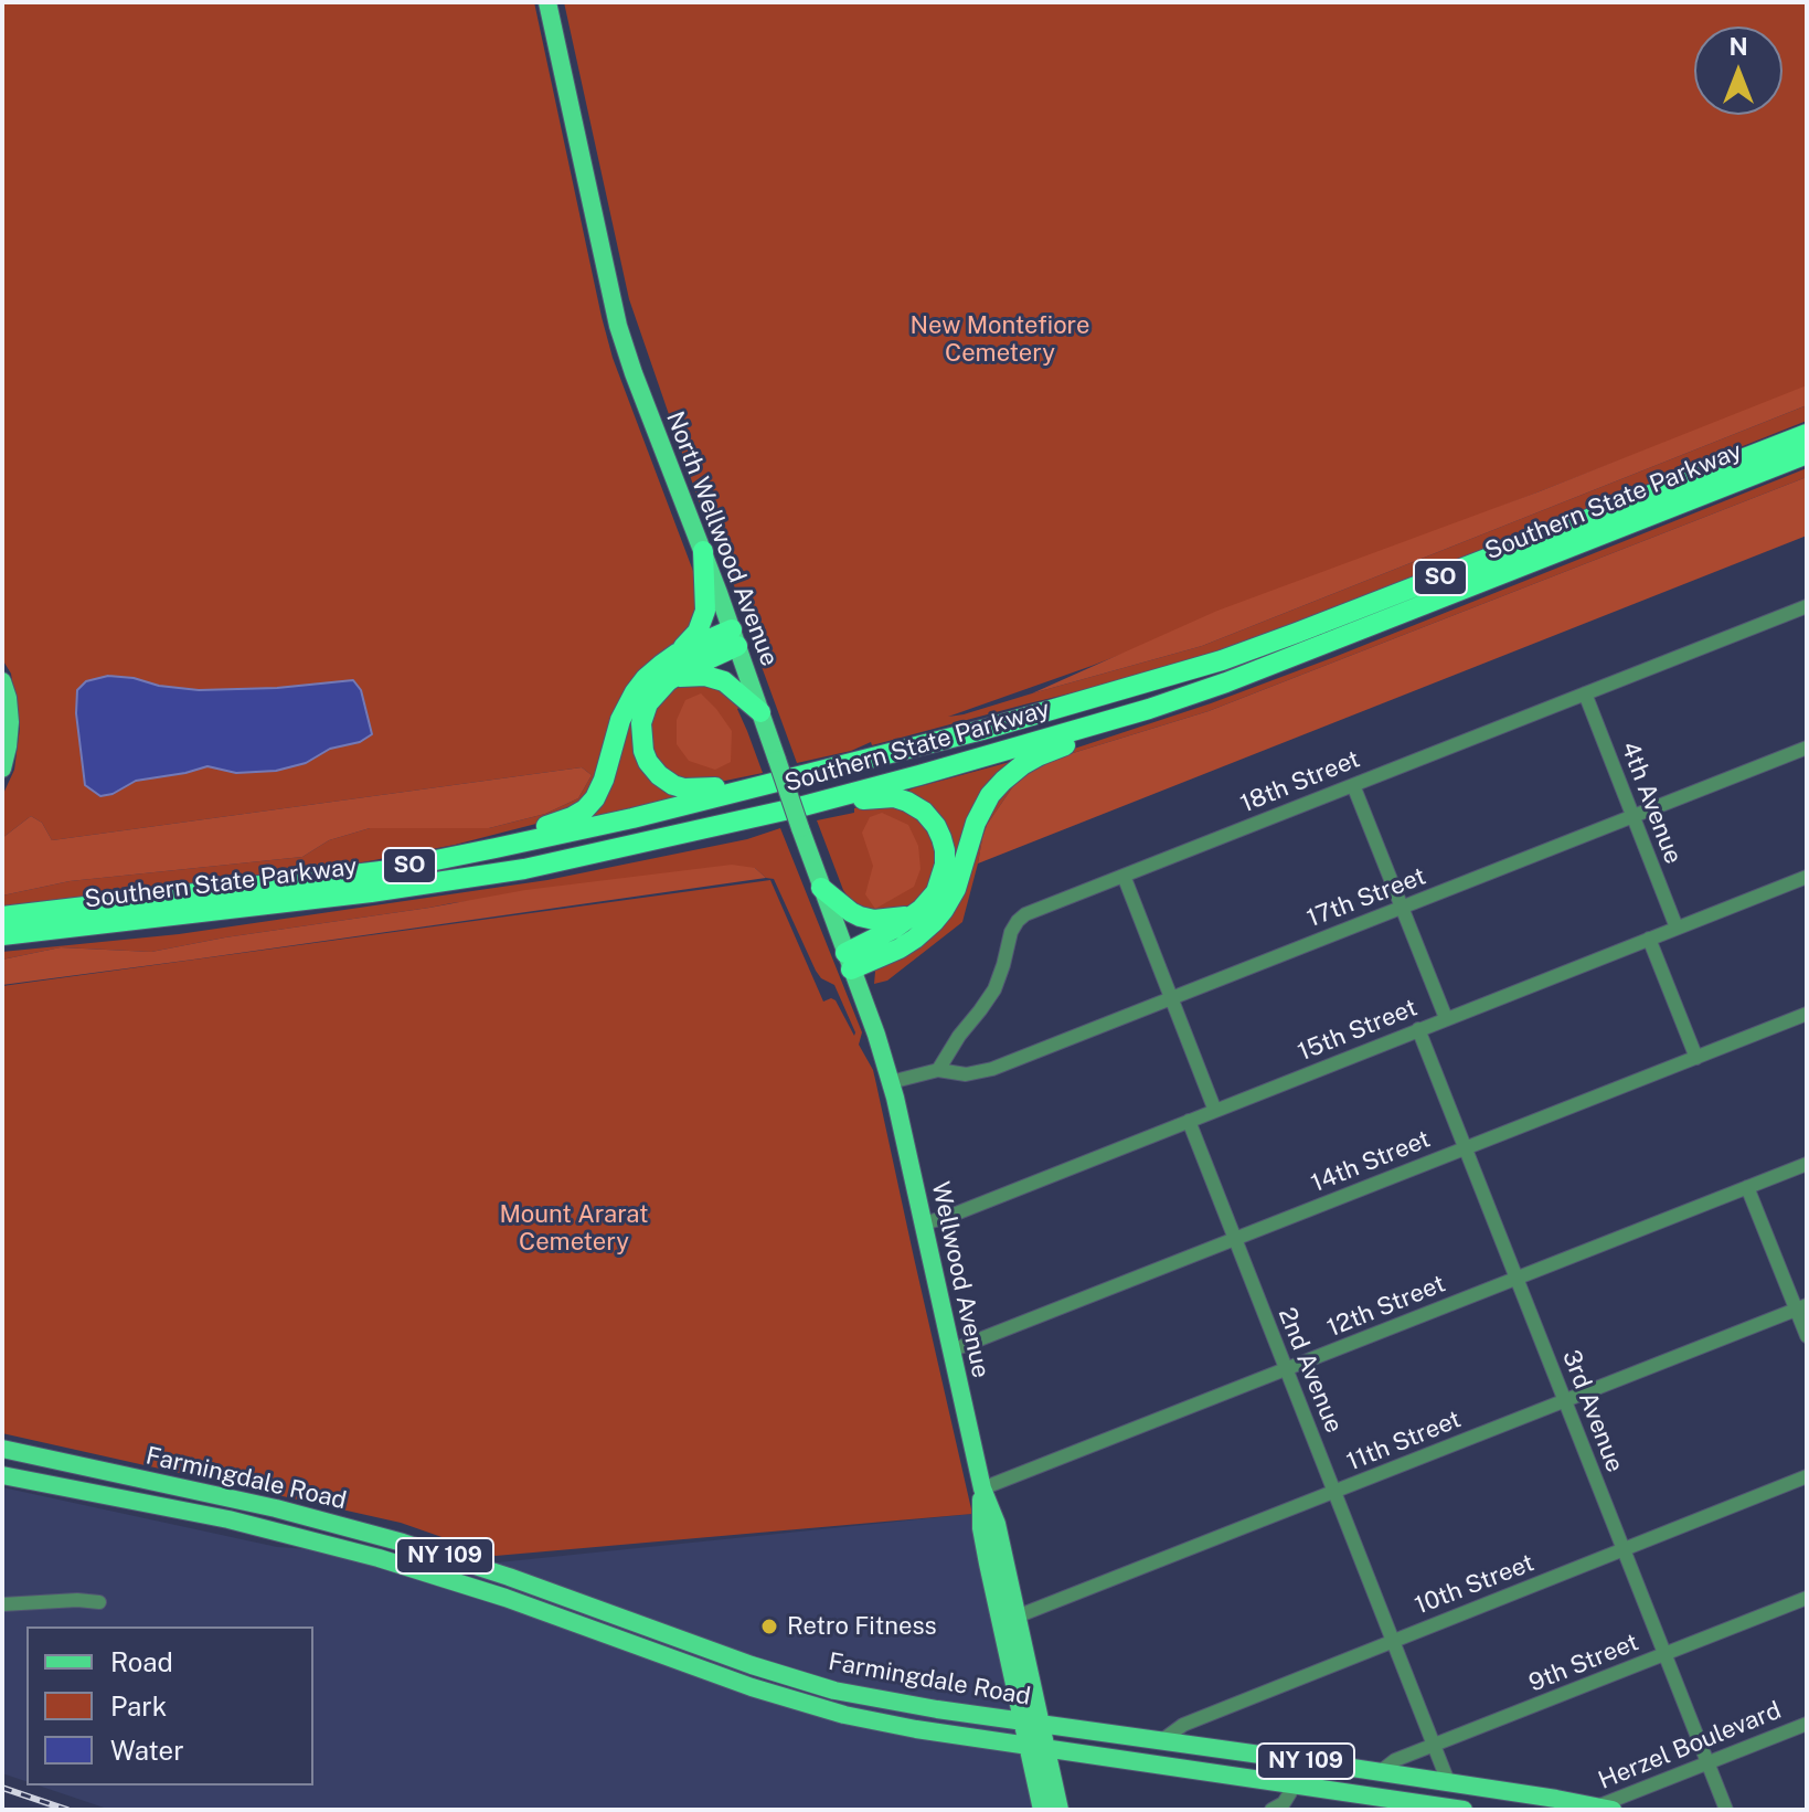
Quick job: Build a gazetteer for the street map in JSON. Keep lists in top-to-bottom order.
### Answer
{
  "streets": {
    "highway": ["Southern State Parkway", "SO"],
    "main road": [
      "North Wellwood Avenue",
      "Wellwood Avenue",
      "Farmingdale Road",
      "NY 109"
    ],
    "street": [
      "18th Street",
      "4th Avenue",
      "17th Street",
      "15th Street",
      "14th Street",
      "12th Street",
      "2nd Avenue",
      "3rd Avenue",
      "11th Street",
      "10th Street",
      "9th Street",
      "Herzel Boulevard"
    ]
  },
  "crossings": [
    ["Southern State Parkway", "North Wellwood Avenue"],
    ["North Wellwood Avenue", "Wellwood Avenue"],
    ["18th Street", "4th Avenue"],
    ["18th Street", "17th Street"],
    ["4th Avenue", "17th Street"],
    ["4th Avenue", "15th Street"],
    ["15th Street", "Wellwood Avenue"],
    ["15th Street", "2nd Avenue"],
    ["15th Street", "3rd Avenue"],
    ["14th Street", "Wellwood Avenue"],
    ["14th Street", "2nd Avenue"],
    ["14th Street", "3rd Avenue"],
    ["Wellwood Avenue", "12th Street"],
    ["12th Street", "2nd Avenue"],
    ["12th Street", "3rd Avenue"],
    ["2nd Avenue", "11th Street"],
    ["2nd Avenue", "Farmingdale Road"],
    ["2nd Avenue", "10th Street"],
    ["2nd Avenue", "9th Street"],
    ["3rd Avenue", "11th Street"],
    ["3rd Avenue", "10th Street"],
    ["3rd Avenue", "9th Street"],
    ["3rd Avenue", "Herzel Boulevard"],
    ["Farmingdale Road", "10th Street"],
    ["Farmingdale Road", "9th Street"],
    ["Farmingdale Road", "Herzel Boulevard"]
  ],
  "parks": ["New Montefiore Cemetery", "Mount Ararat Cemetery"],
  "places": ["Retro Fitness"],
  "legend": ["Road", "Park", "Water"],
  "north": "top"
}
